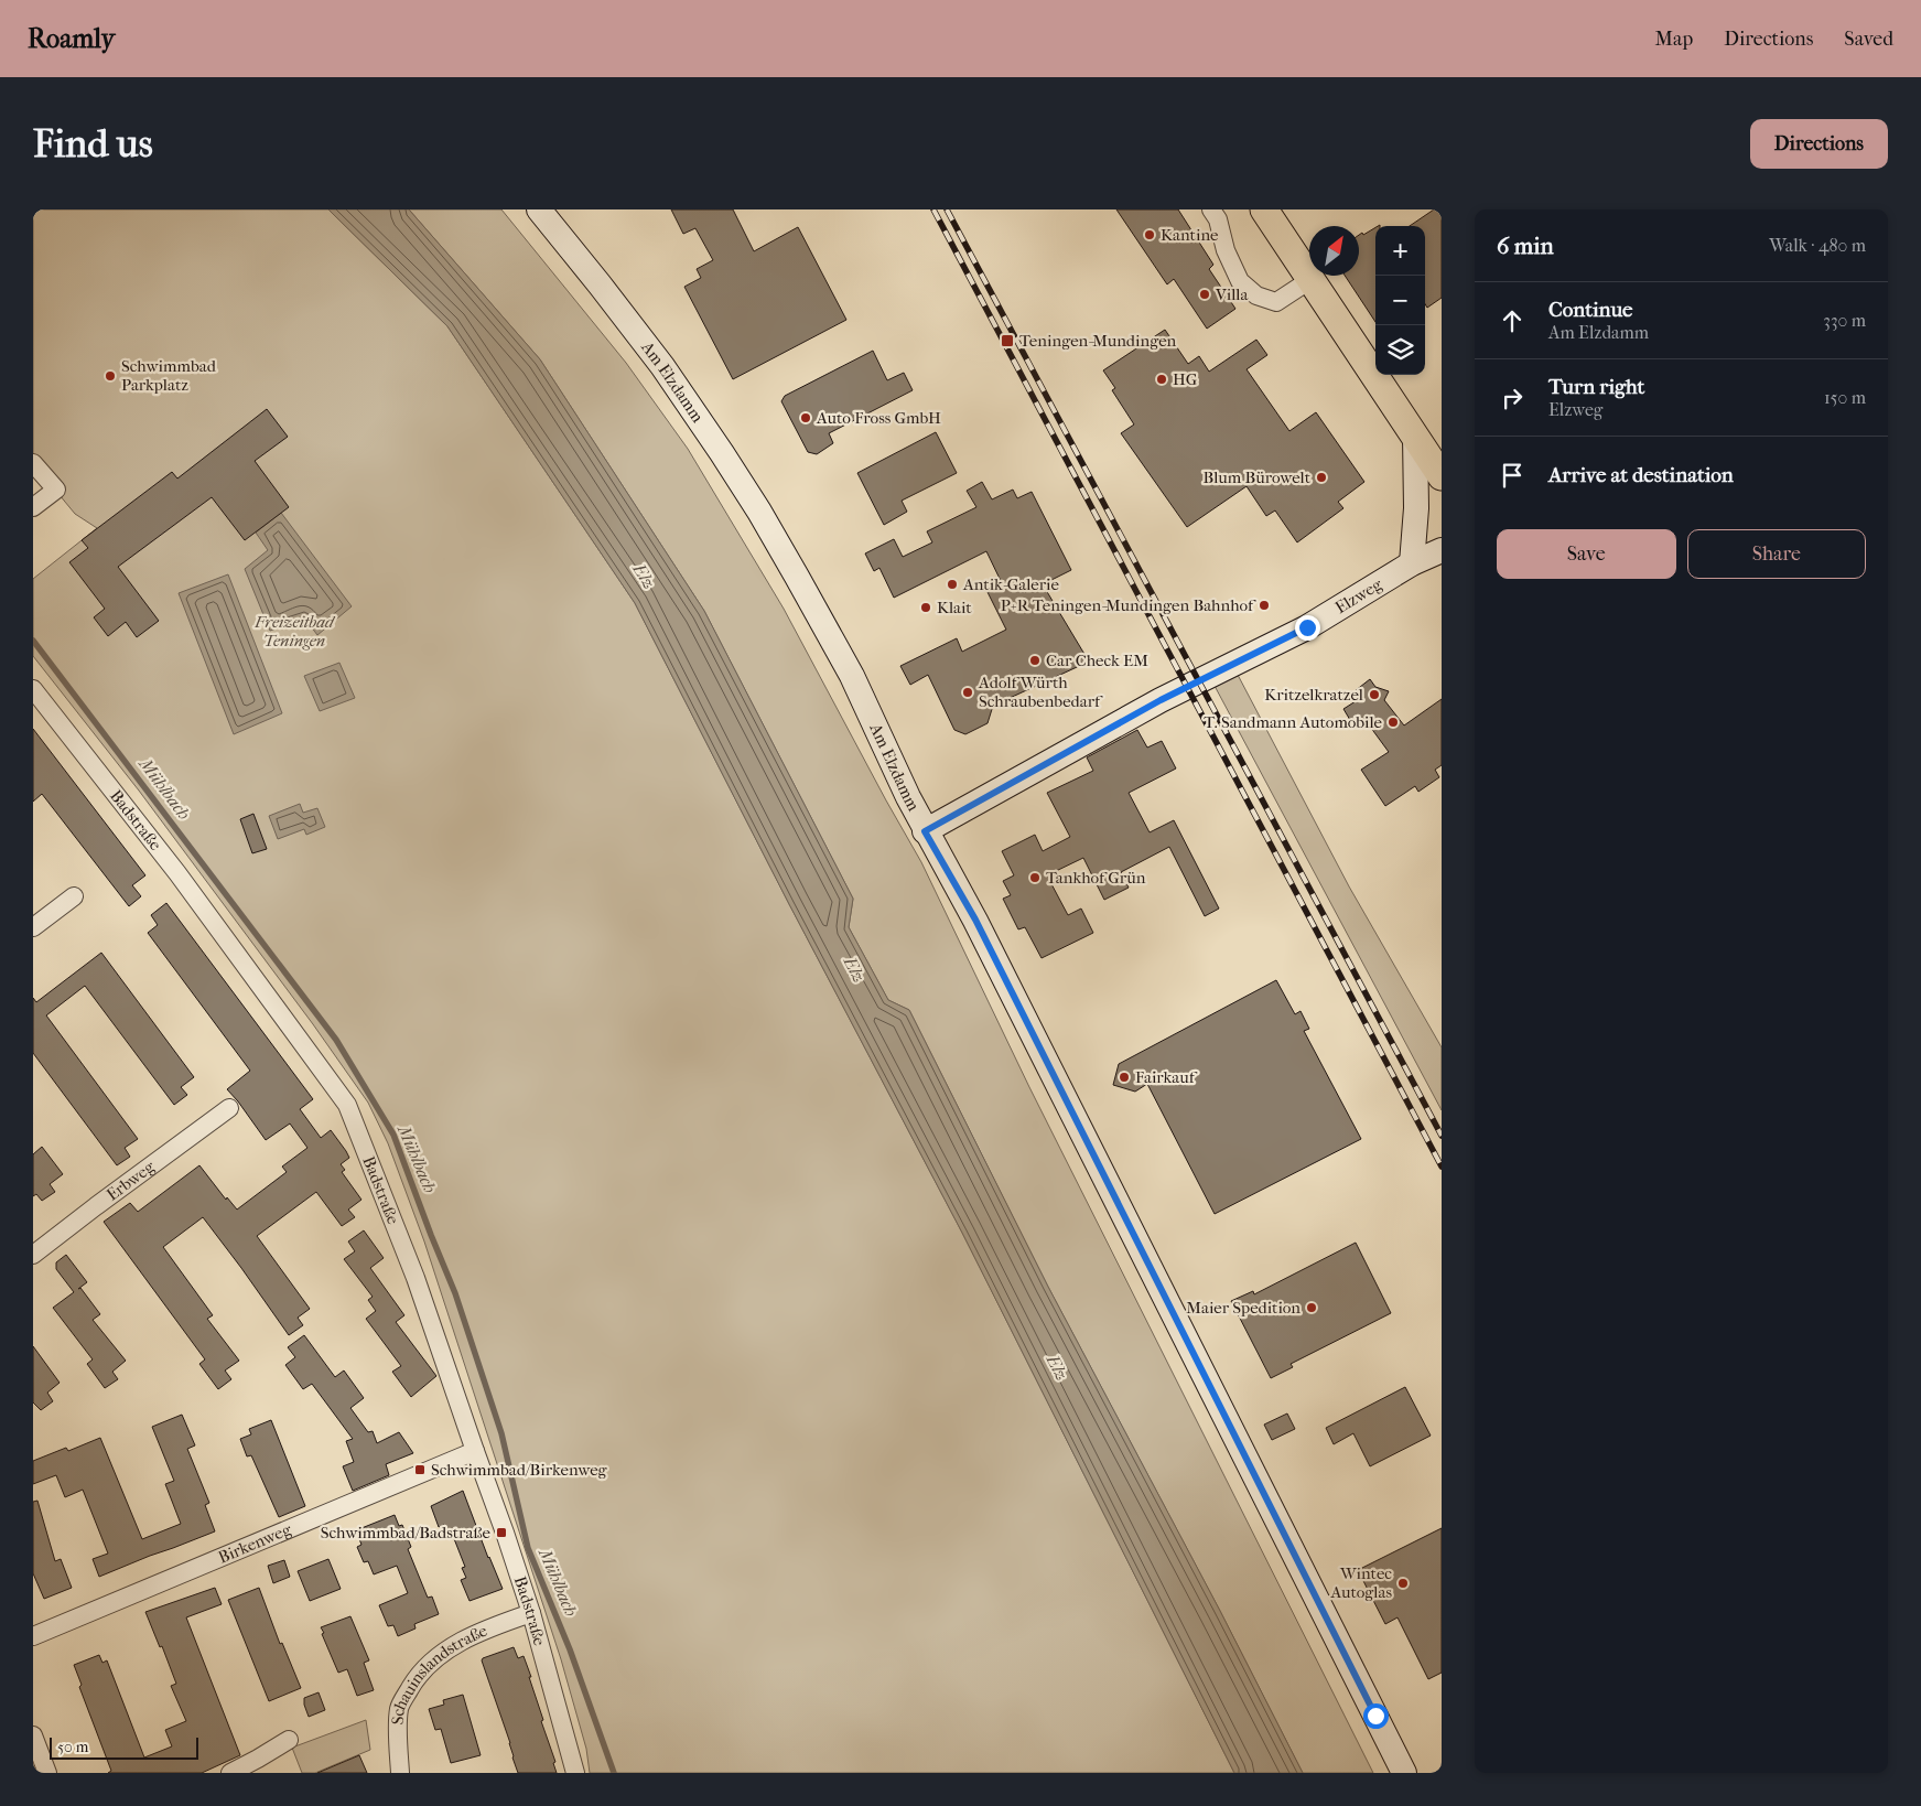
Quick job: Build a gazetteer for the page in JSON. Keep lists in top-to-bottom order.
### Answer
{
  "streets": {
    "street": [
      "Am Elzdamm",
      "Elzweg",
      "Badstraße",
      "Erbweg",
      "Birkenweg",
      "Schauinslandstraße"
    ]
  },
  "crossings": [
    ["Am Elzdamm", "Elzweg"],
    ["Badstraße", "Birkenweg"],
    ["Badstraße", "Schauinslandstraße"]
  ],
  "water": ["Elz", "Mühlbach"],
  "parks": ["Freizeitbad Teningen"],
  "places": {
    "other": [
      "Kantine",
      "Villa",
      "Schwimmbad Parkplatz",
      "HG",
      "Auto Fross GmbH",
      "Blum Bürowelt",
      "Antik-Galerie",
      "P+R Teningen-Mundingen Bahnhof",
      "Klait",
      "Car Check EM",
      "Adolf Würth Schraubenbedarf",
      "Kritzelkratzel",
      "T. Sandmann Automobile",
      "Tankhof Grün",
      "Fairkauf",
      "Maier Spedition",
      "Wintec Autoglas"
    ],
    "transit": ["Teningen-Mundingen", "Schwimmbad/Birkenweg", "Schwimmbad/Badstraße"]
  },
  "scale_bar": "50 m",
  "north": "top right",
  "page": {
    "header": "Roamly",
    "nav": ["Map", "Directions", "Saved"],
    "buttons": [
      "Directions",
      ["Save", "Share"]
    ],
    "title": "Find us",
    "heading": ["6 min", "Walk · 480 m"],
    "map_buttons": ["+", "−"],
    "list": [
      ["Continue", "Am Elzdamm", "330 m"],
      ["Turn right", "Elzweg", "150 m"],
      "Arrive at destination"
    ],
    "scale": "50 m"
  }
}
